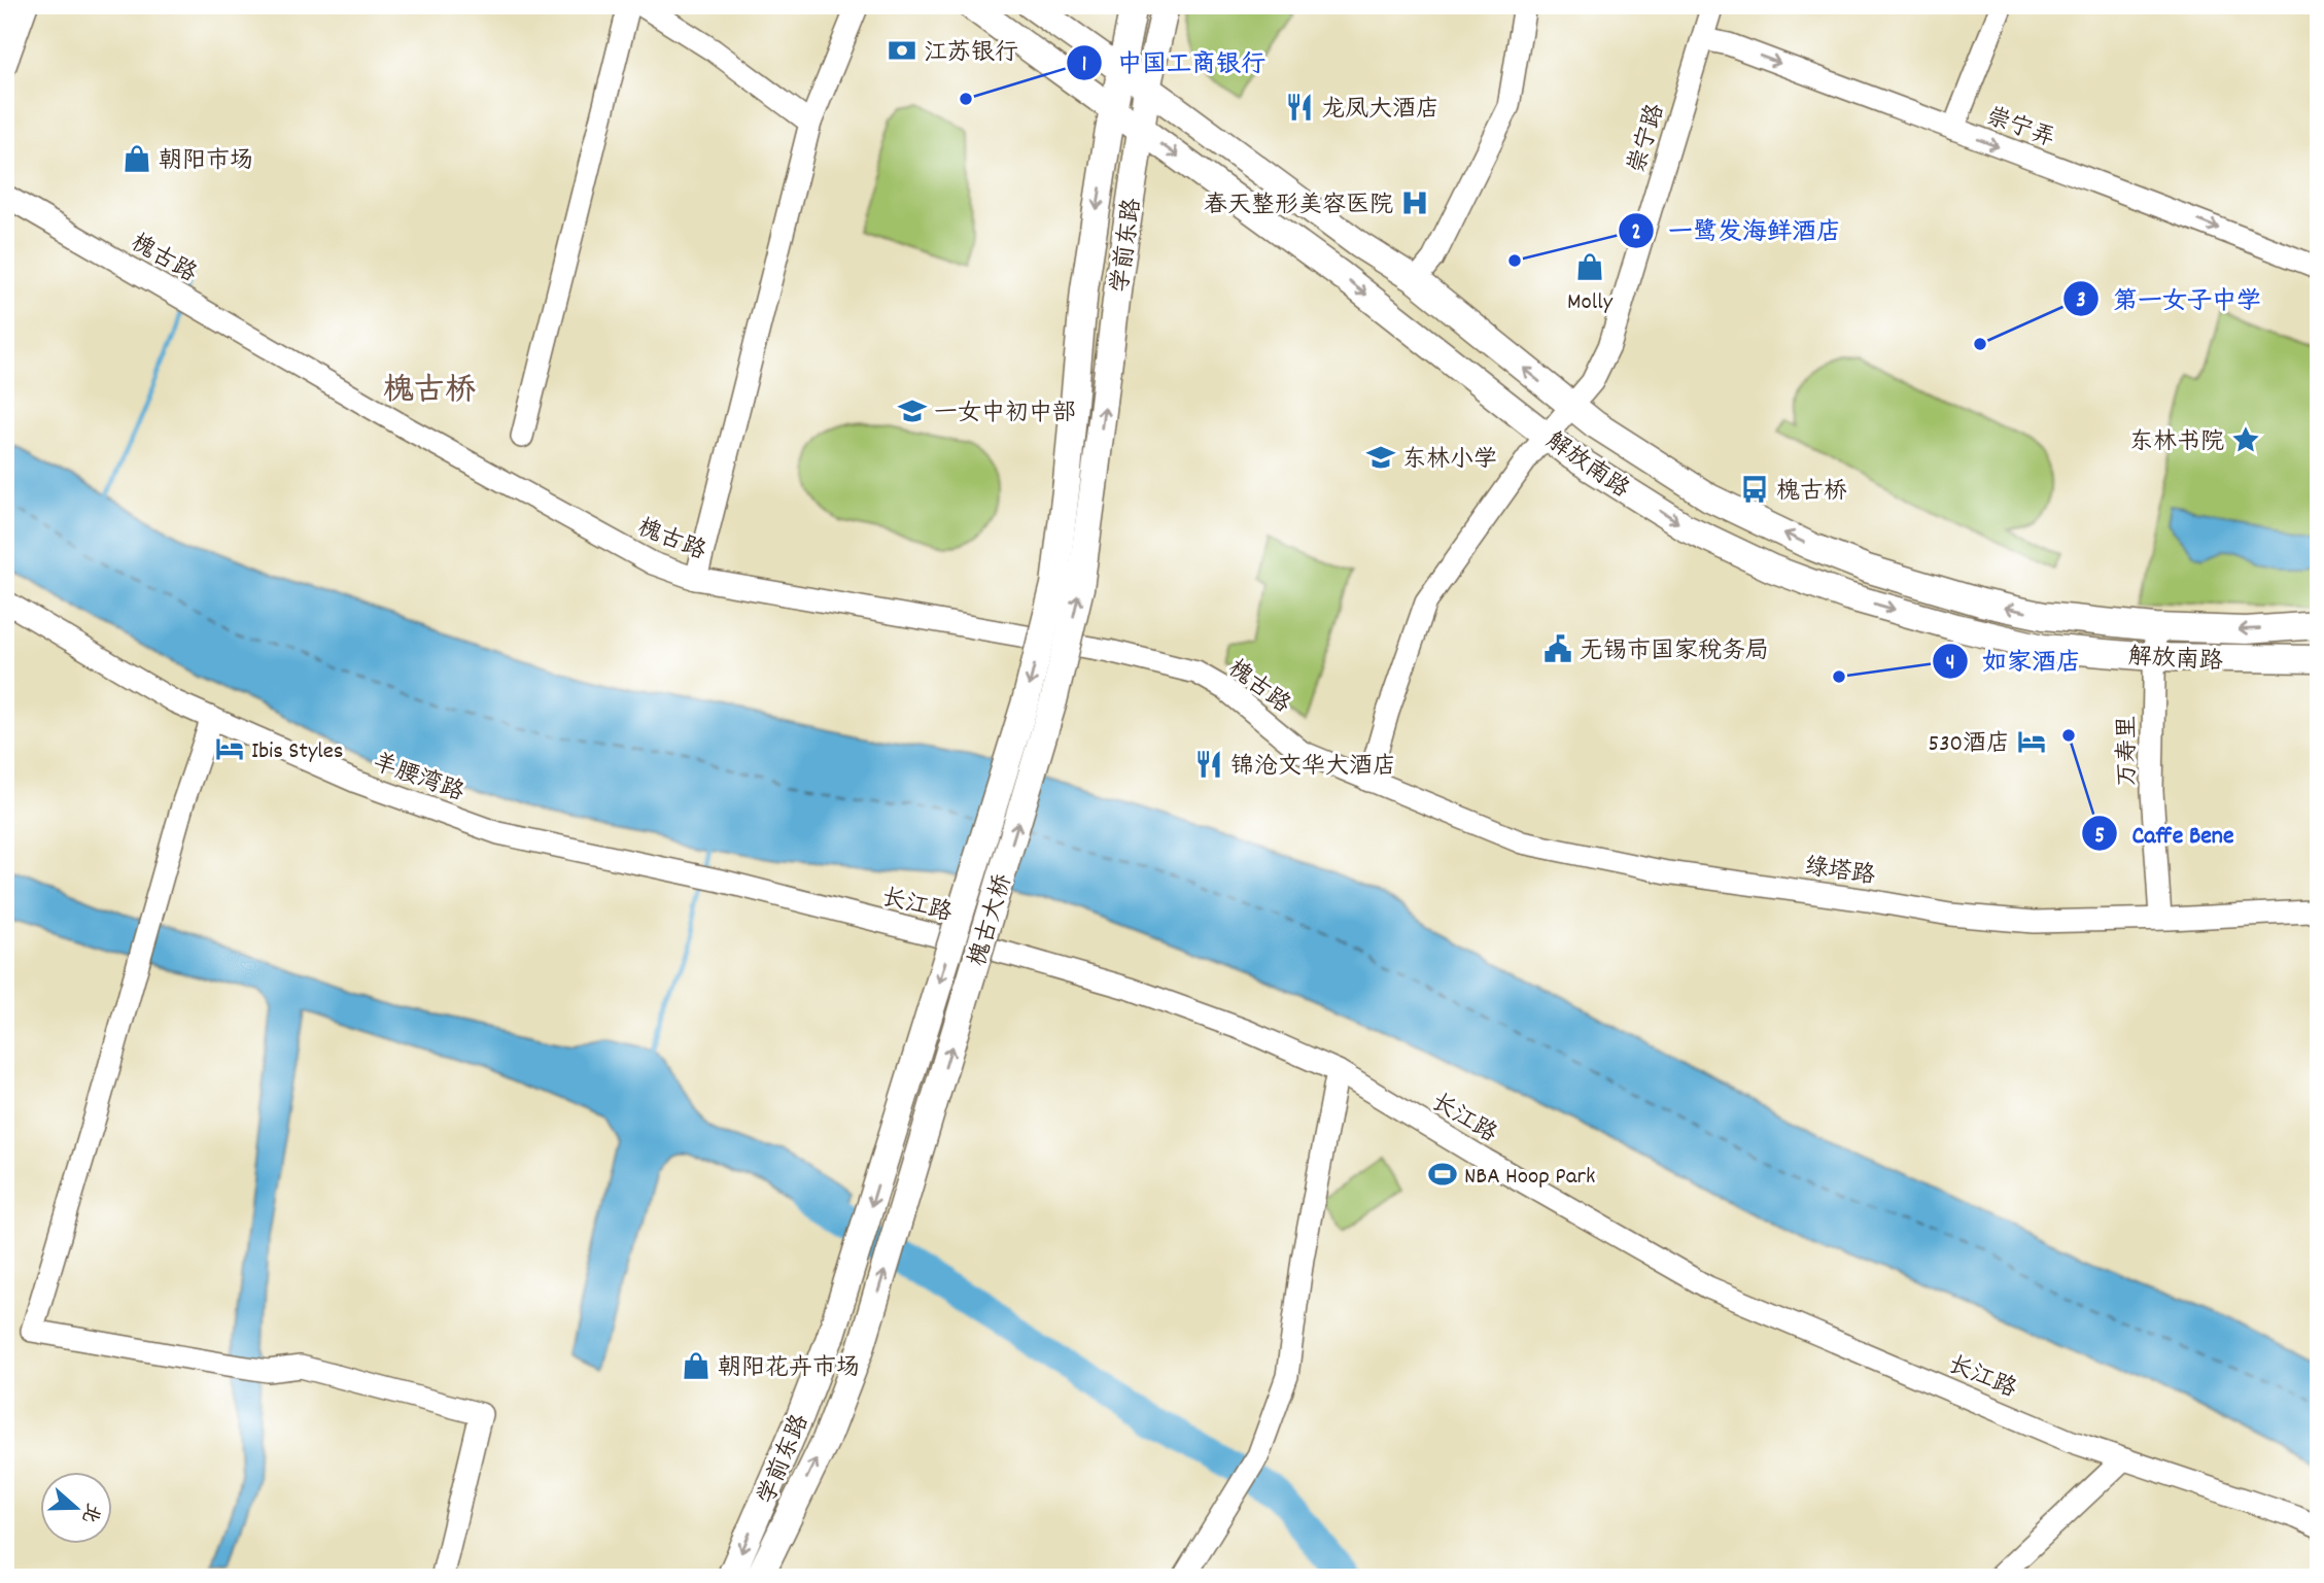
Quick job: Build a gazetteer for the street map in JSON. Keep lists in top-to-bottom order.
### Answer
{
  "streets": {
    "main road": ["学前东路", "解放南路", "槐古大桥"],
    "street": [
      "崇宁弄",
      "崇宁路",
      "槐古路",
      "万寿里",
      "羊腰湾路",
      "绿塔路",
      "长江路"
    ]
  },
  "crossings": [
    ["崇宁弄", "崇宁路"],
    ["崇宁路", "槐古路"],
    ["崇宁路", "解放南路"],
    ["崇宁路", "绿塔路"],
    ["学前东路", "解放南路"],
    ["学前东路", "槐古大桥"],
    ["槐古路", "绿塔路"],
    ["解放南路", "万寿里"],
    ["万寿里", "绿塔路"],
    ["羊腰湾路", "长江路"]
  ],
  "one_way": ["崇宁弄"],
  "districts": ["槐古桥"],
  "places": {
    "bank": ["江苏银行"],
    "other": [
      "中国工商银行",
      "一鹭发海鲜酒店",
      "第一女子中学",
      "如家酒店",
      "Caffe Bene"
    ],
    "restaurant": ["龙凤大酒店", "锦沧文华大酒店"],
    "shop": ["朝阳市场", "Molly", "朝阳花卉市场"],
    "hospital": ["春天整形美容医院"],
    "school or university": ["一女中初中部", "东林小学"],
    "place": ["东林书院"],
    "bus stop": ["槐古桥"],
    "public building": ["无锡市国家税务局"],
    "hotel": ["530酒店", "Ibis Styles"],
    "sports": ["NBA Hoop Park"]
  },
  "north": "right"
}
